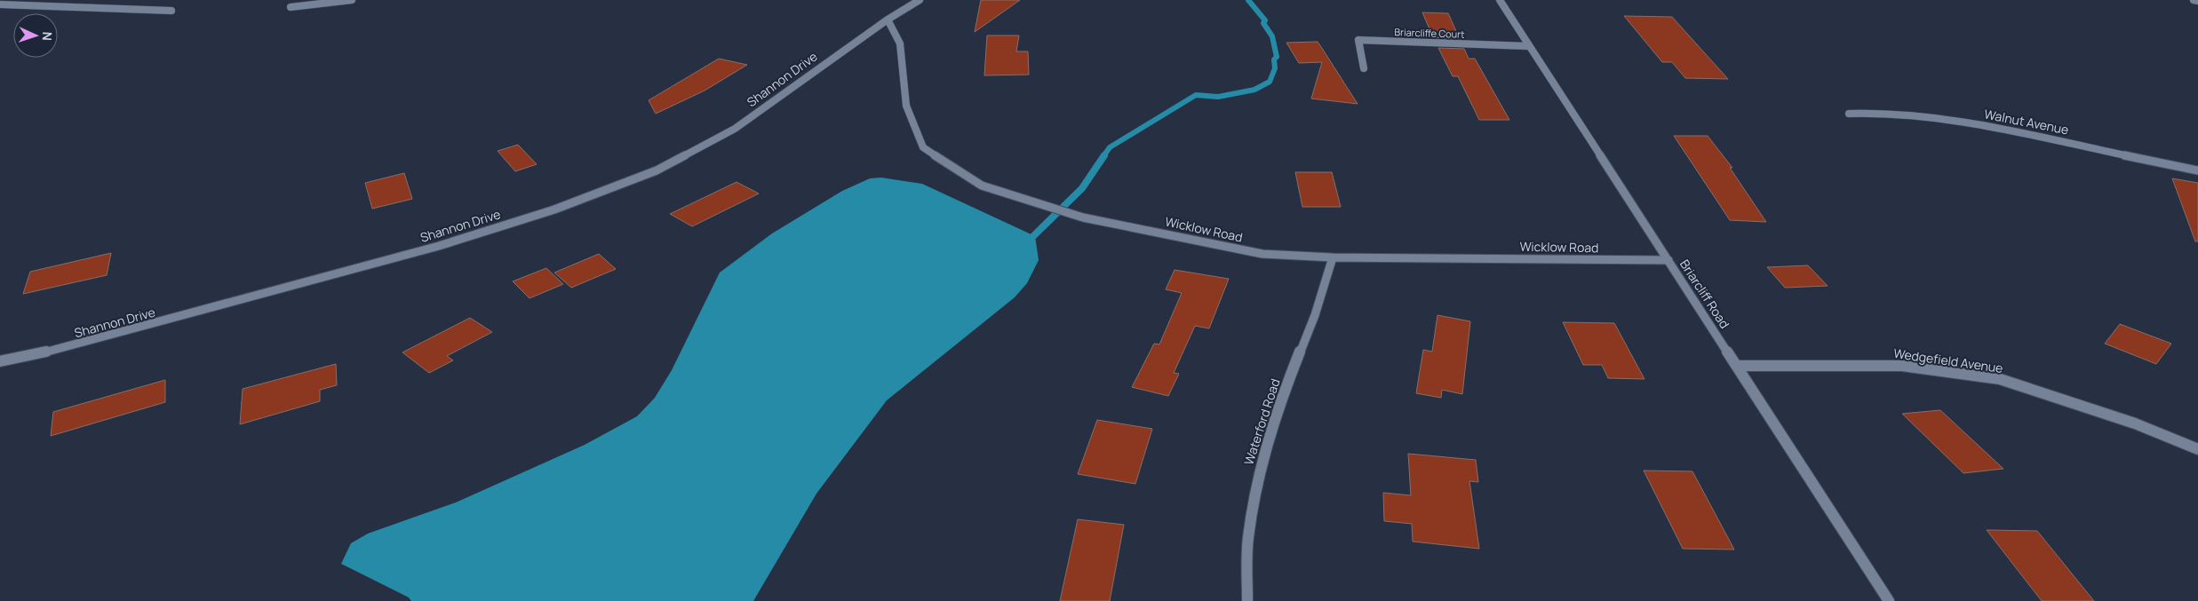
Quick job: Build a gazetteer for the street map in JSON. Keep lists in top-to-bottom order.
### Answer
{
  "streets": {
    "street": [
      "Briarcliffe Court",
      "Shannon Drive",
      "Walnut Avenue",
      "Wicklow Road",
      "Briarcliff Road",
      "Wedgefield Avenue",
      "Waterford Road"
    ]
  },
  "crossings": [
    ["Briarcliffe Court", "Briarcliff Road"],
    ["Shannon Drive", "Wicklow Road"],
    ["Wicklow Road", "Briarcliff Road"],
    ["Wicklow Road", "Waterford Road"],
    ["Briarcliff Road", "Wedgefield Avenue"]
  ],
  "north": "right"
}
